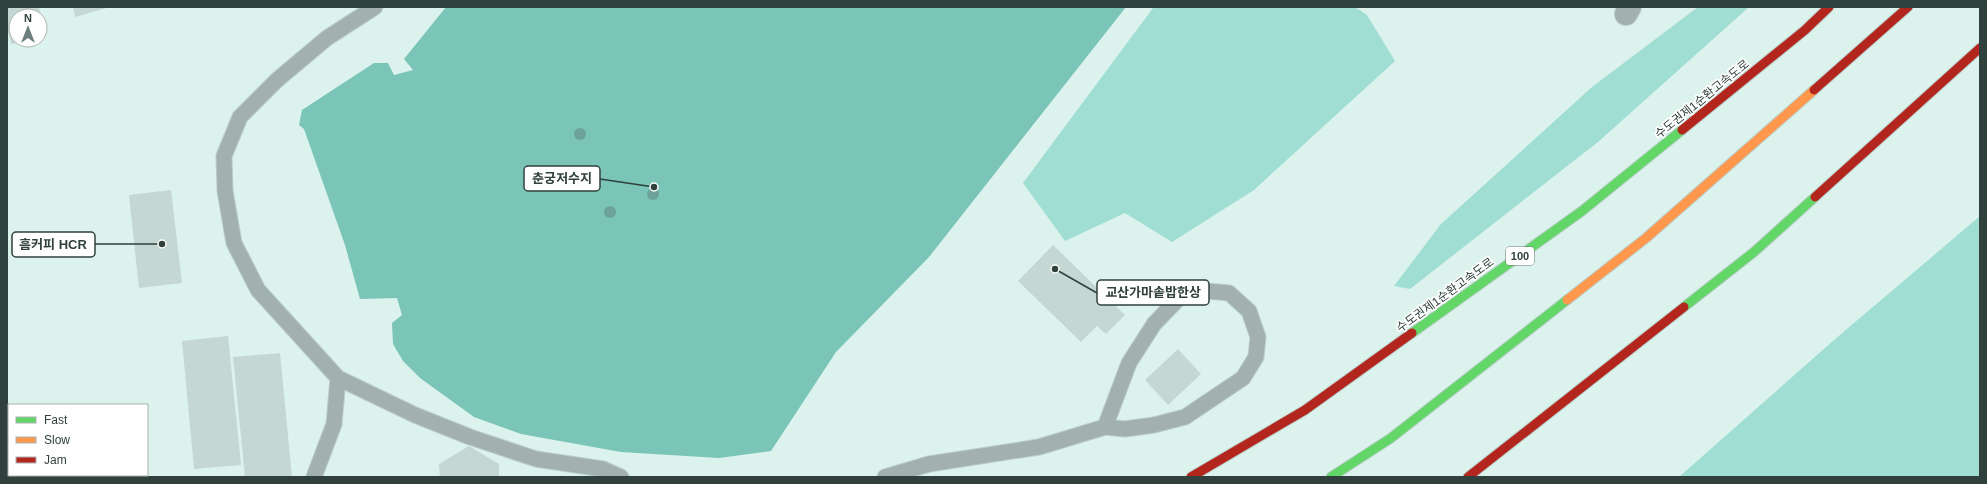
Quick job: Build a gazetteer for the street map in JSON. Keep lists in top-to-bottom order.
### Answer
{
  "streets": {
    "highway": ["수도권제1순환고속도로", "100"]
  },
  "places": ["춘궁저수지", "흠커피 HCR", "교산가마솥밥한상"],
  "legend": ["Fast", "Slow", "Jam"],
  "north": "top"
}
